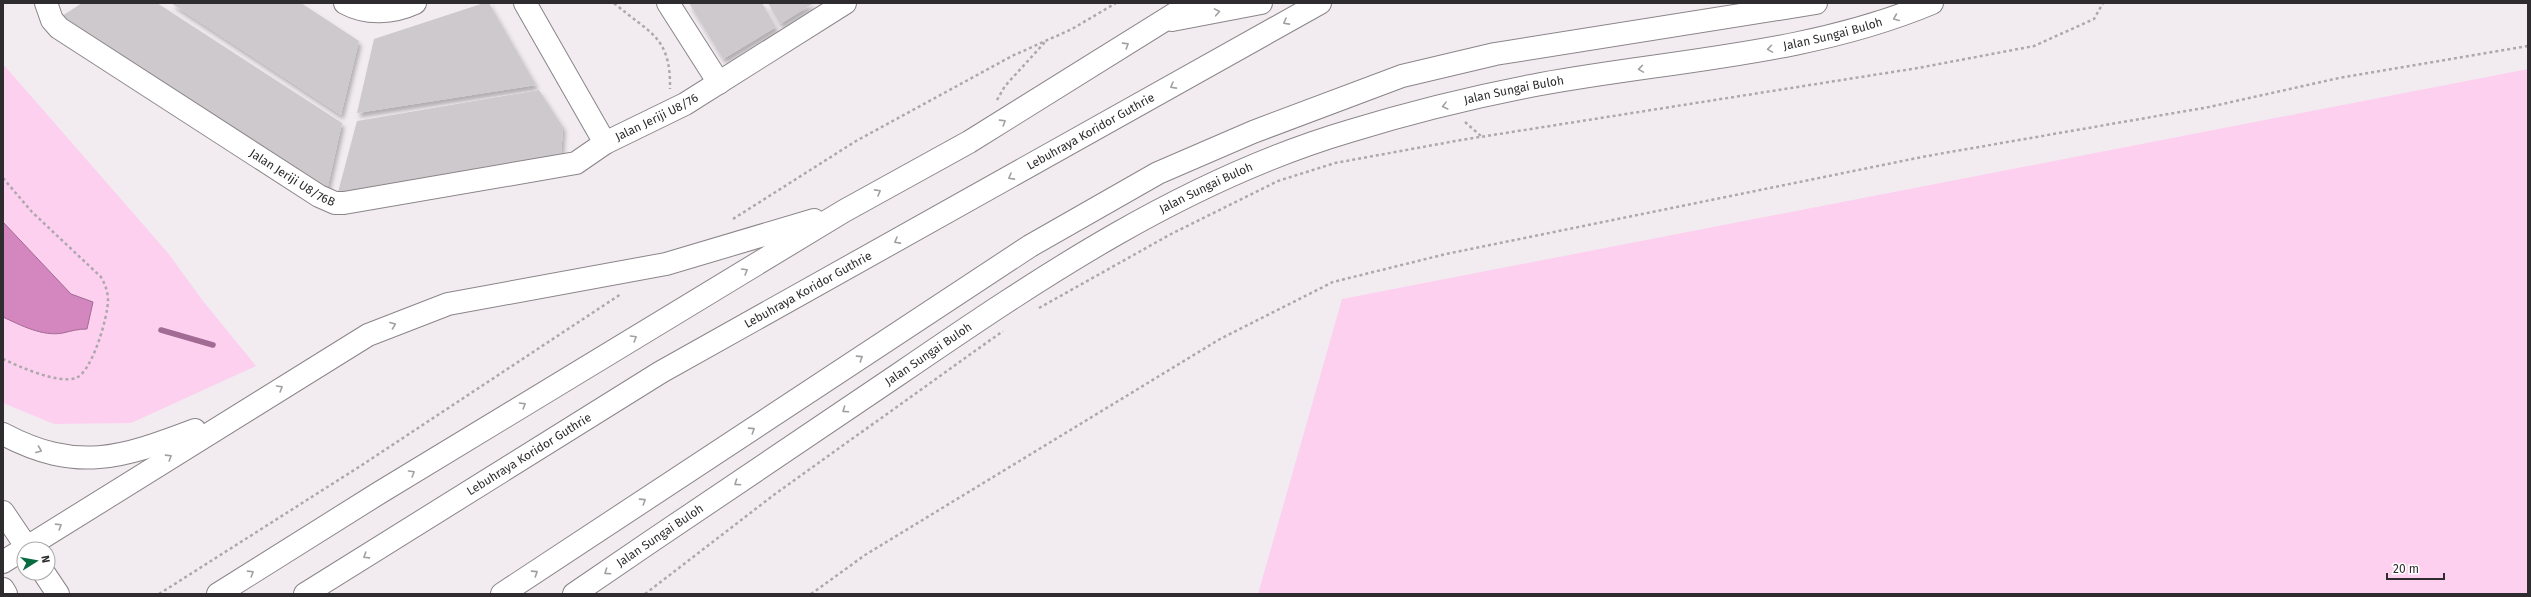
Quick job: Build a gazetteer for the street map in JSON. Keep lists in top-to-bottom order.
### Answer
{
  "streets": {
    "main road": [
      "Jalan Sungai Buloh",
      "Jalan Jeriji U8/76",
      "Lebuhraya Koridor Guthrie",
      "Jalan Jeriji U8/76B"
    ]
  },
  "crossings": [
    ["Jalan Jeriji U8/76", "Jalan Jeriji U8/76B"]
  ],
  "scale_bar": "20 m",
  "north": "right"
}
